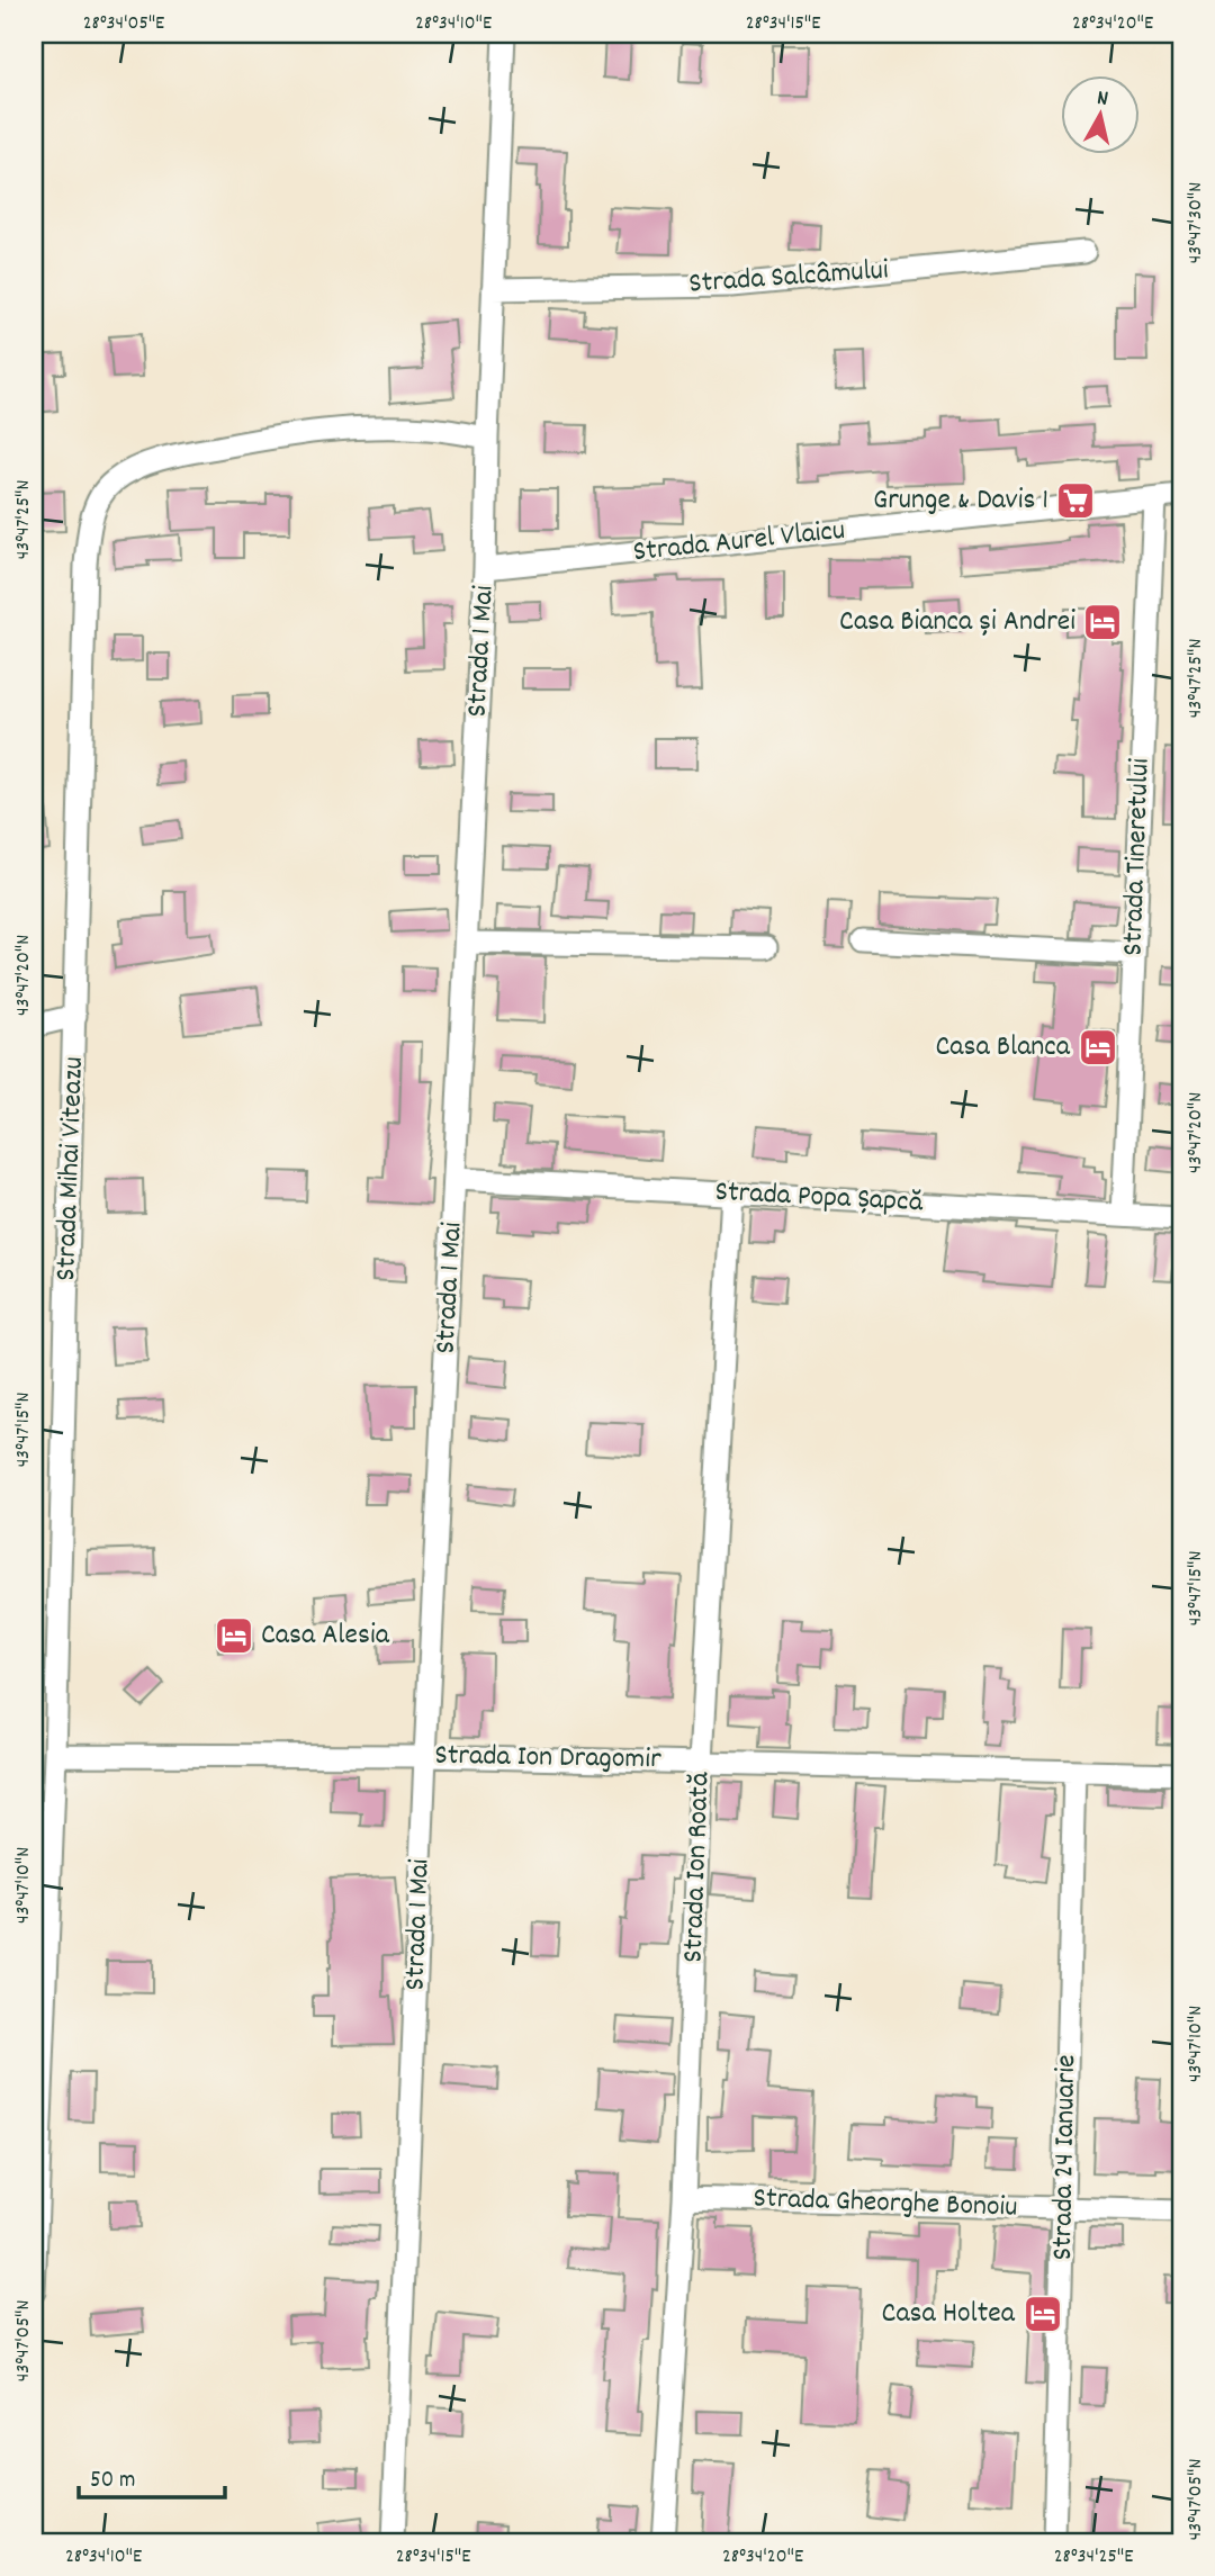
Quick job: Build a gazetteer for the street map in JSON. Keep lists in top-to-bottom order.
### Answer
{
  "streets": {
    "street": [
      "Strada Salcâmului",
      "Strada Aurel Vlaicu",
      "Strada 1 Mai",
      "Strada Tineretului",
      "Strada Mihai Viteazu",
      "Strada Popa Șapcă",
      "Strada Ion Dragomir",
      "Strada Ion Roată",
      "Strada 24 Ianuarie",
      "Strada Gheorghe Bonoiu"
    ]
  },
  "crossings": [
    ["Strada Salcâmului", "Strada 1 Mai"],
    ["Strada Aurel Vlaicu", "Strada 1 Mai"],
    ["Strada Aurel Vlaicu", "Strada Tineretului"],
    ["Strada 1 Mai", "Strada Mihai Viteazu"],
    ["Strada 1 Mai", "Strada Popa Șapcă"],
    ["Strada 1 Mai", "Strada Ion Dragomir"],
    ["Strada Tineretului", "Strada Popa Șapcă"],
    ["Strada Mihai Viteazu", "Strada Ion Dragomir"],
    ["Strada Popa Șapcă", "Strada Ion Roată"],
    ["Strada Ion Dragomir", "Strada Ion Roată"],
    ["Strada Ion Dragomir", "Strada 24 Ianuarie"],
    ["Strada Ion Roată", "Strada Gheorghe Bonoiu"],
    ["Strada 24 Ianuarie", "Strada Gheorghe Bonoiu"]
  ],
  "places": {
    "supermarket": ["Grunge & Davis 1"],
    "hotel": [
      "Casa Bianca și Andrei",
      "Casa Blanca",
      "Casa Alesia",
      "Casa Holtea"
    ]
  },
  "scale_bar": "50 m",
  "north": "top",
  "coordinates": [
    "28°34'05\"E",
    "28°34'10\"E",
    "28°34'15\"E",
    "28°34'20\"E",
    "43°47'30\"N",
    "43°47'25\"N",
    "43°47'20\"N",
    "43°47'15\"N",
    "43°47'10\"N",
    "43°47'05\"N",
    "28°34'25\"E"
  ]
}
